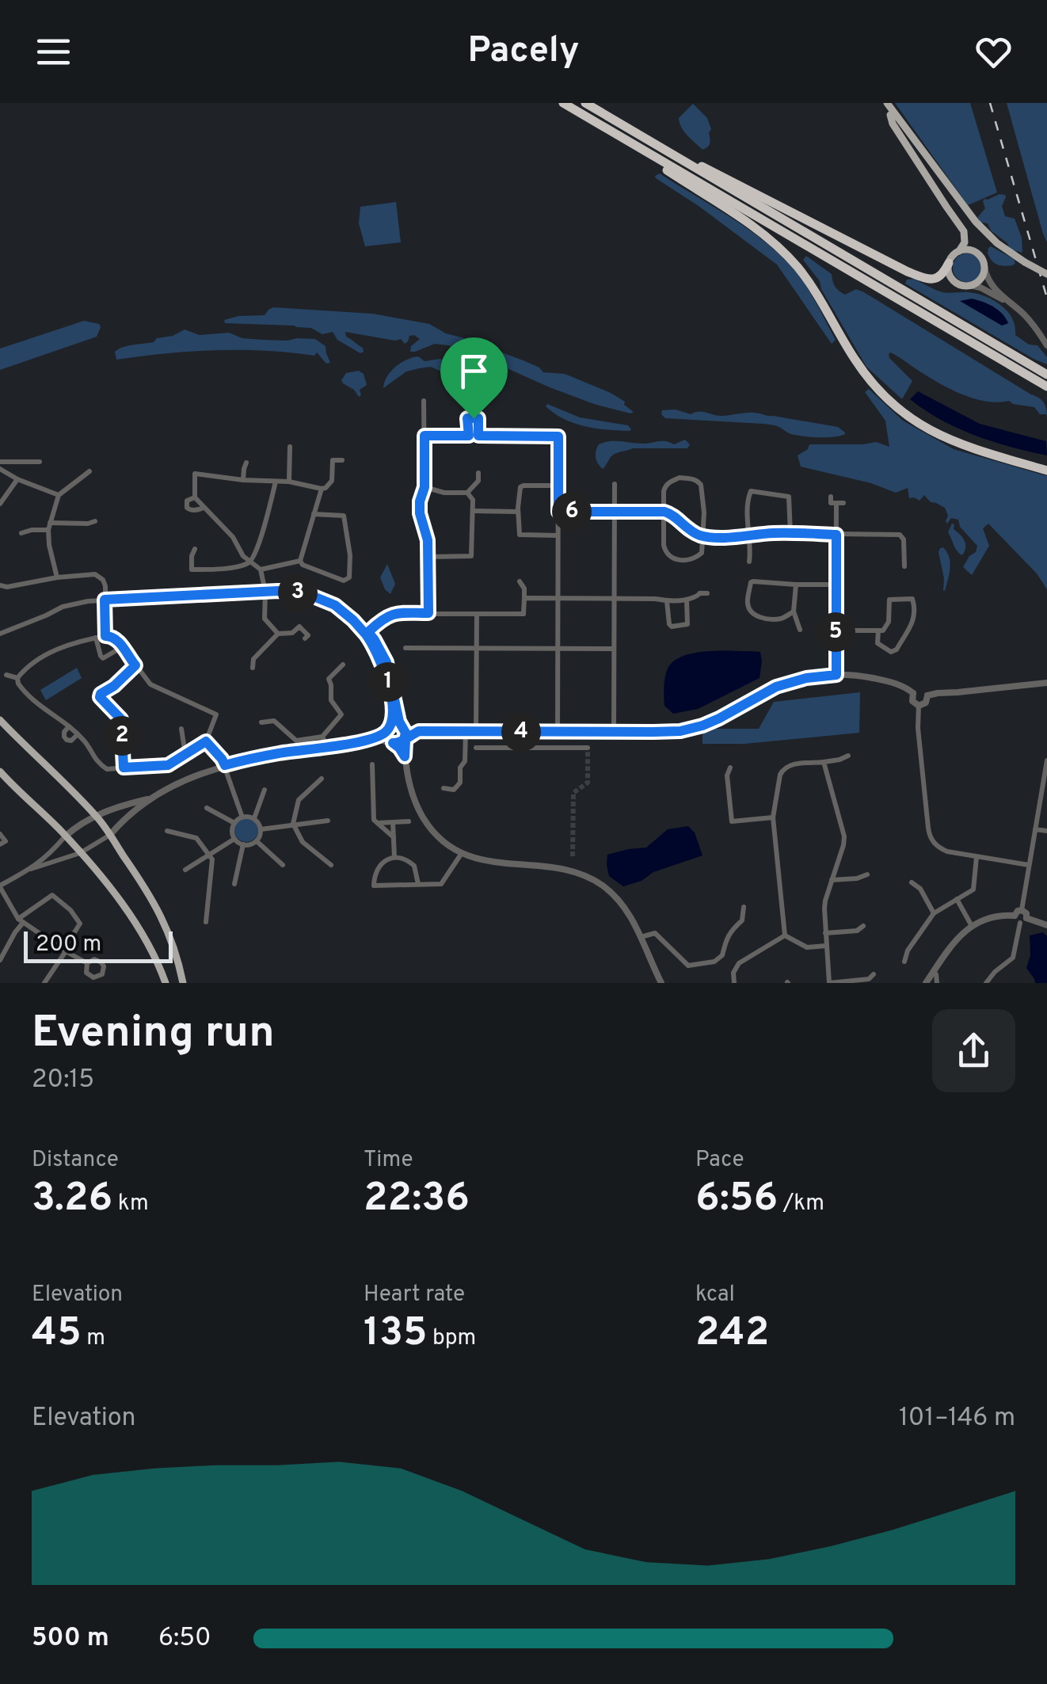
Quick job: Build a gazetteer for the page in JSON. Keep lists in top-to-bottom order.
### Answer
{
  "scale_bar": "200 m",
  "page": {
    "header": "Pacely",
    "pins": [
      "6",
      "3",
      "5",
      "1",
      "4",
      "2"
    ],
    "scale": "200 m",
    "heading": ["Evening run", "20:15"],
    "stats": [
      ["Distance", "3.26 km"],
      ["Time", "22:36"],
      ["Pace", "6:56 /km"],
      ["Elevation", "45 m"],
      ["Heart rate", "135 bpm"],
      ["kcal", "242"]
    ],
    "chart": ["Elevation", "101–146 m"],
    "list": [
      {
        "name": "500 m",
        "note": "6:50"
      }
    ]
  }
}
